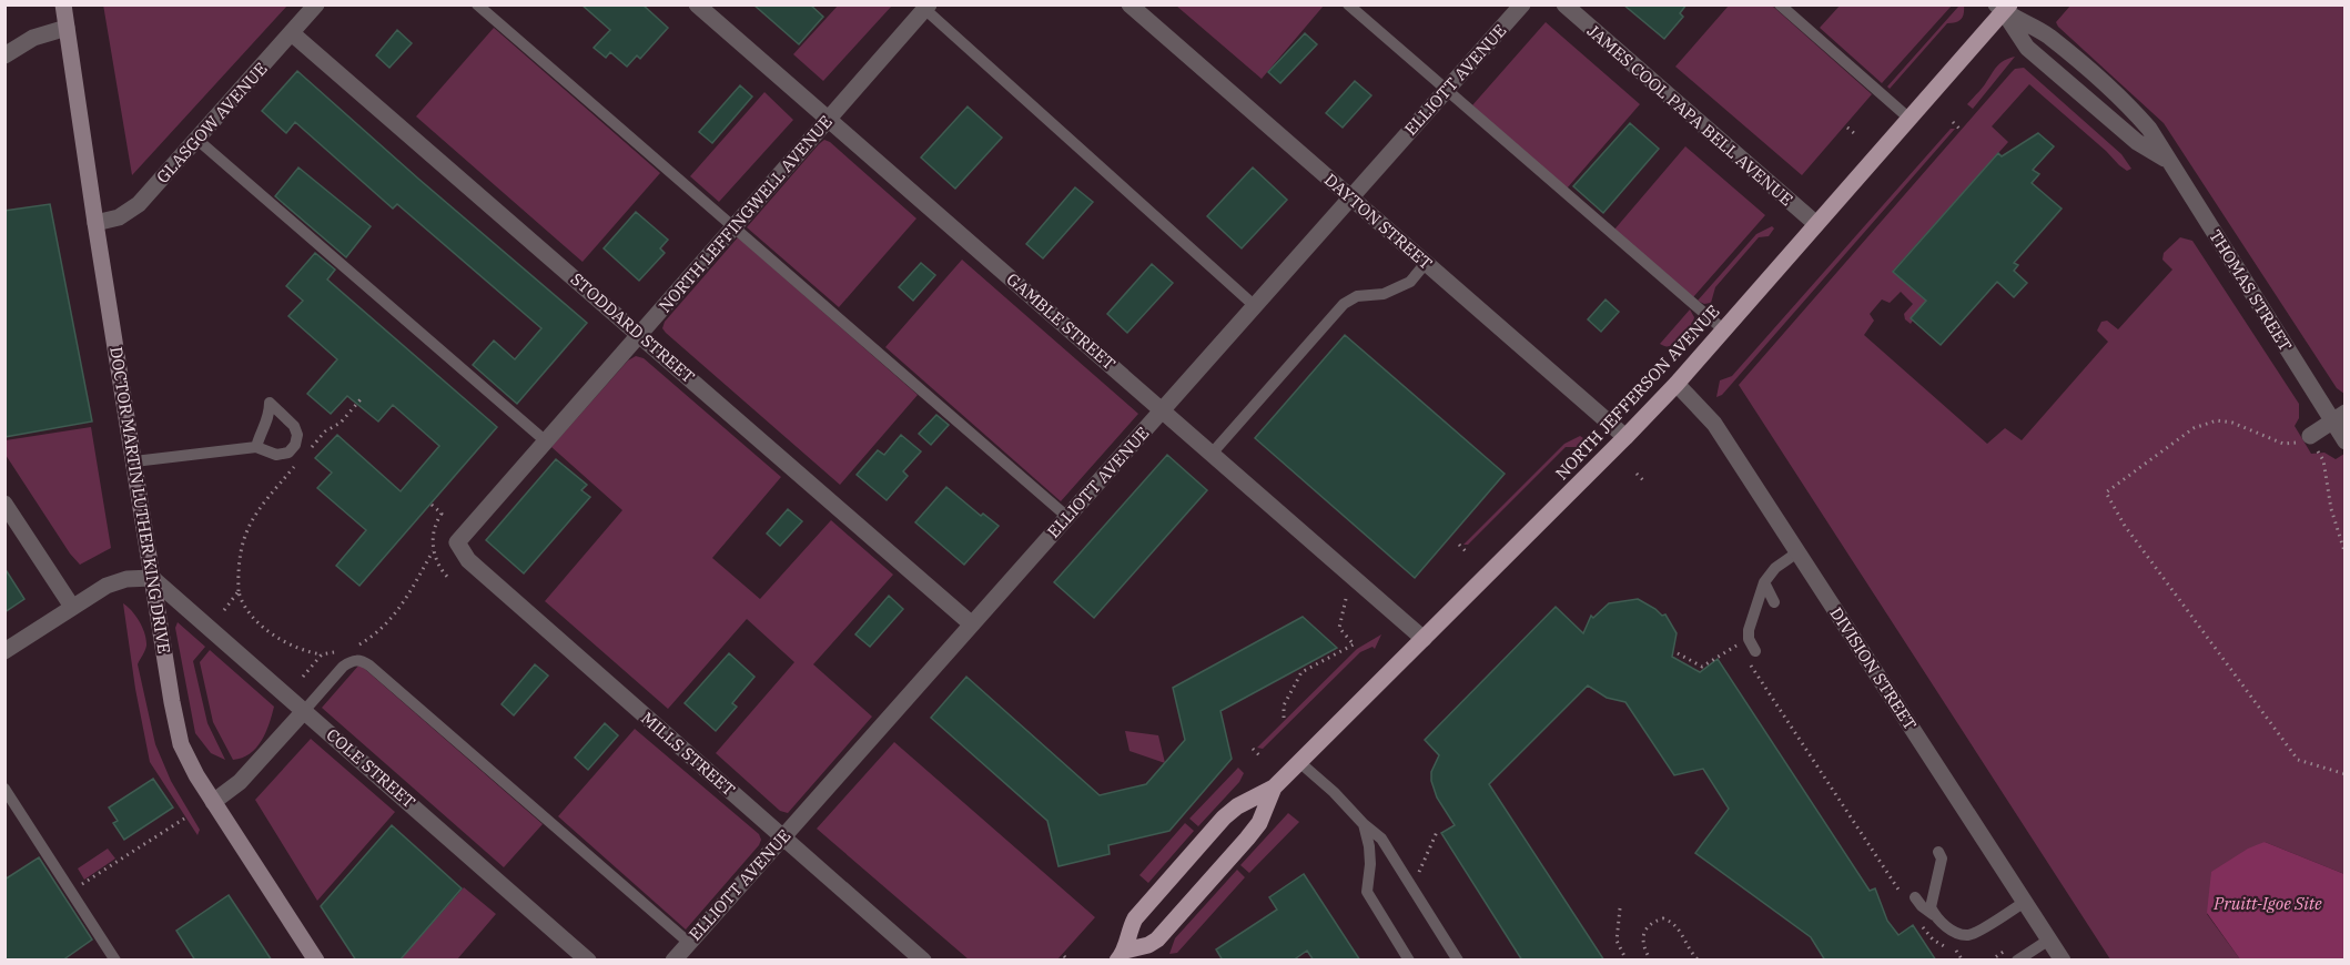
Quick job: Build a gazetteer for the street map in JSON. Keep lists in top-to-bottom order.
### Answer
{
  "streets": {
    "main road": ["NORTH JEFFERSON AVENUE", "DOCTOR MARTIN LUTHER KING DRIVE"],
    "street": [
      "ELLIOTT AVENUE",
      "JAMES COOL PAPA BELL AVENUE",
      "GLASGOW AVENUE",
      "NORTH LEFFINGWELL AVENUE",
      "DAYTON STREET",
      "THOMAS STREET",
      "GAMBLE STREET",
      "STODDARD STREET",
      "DIVISION STREET",
      "MILLS STREET",
      "COLE STREET"
    ]
  },
  "crossings": [
    ["ELLIOTT AVENUE", "DAYTON STREET"],
    ["ELLIOTT AVENUE", "GAMBLE STREET"],
    ["ELLIOTT AVENUE", "STODDARD STREET"],
    ["ELLIOTT AVENUE", "MILLS STREET"],
    ["JAMES COOL PAPA BELL AVENUE", "NORTH JEFFERSON AVENUE"],
    ["GLASGOW AVENUE", "STODDARD STREET"],
    ["GLASGOW AVENUE", "DOCTOR MARTIN LUTHER KING DRIVE"],
    ["NORTH LEFFINGWELL AVENUE", "GAMBLE STREET"],
    ["NORTH LEFFINGWELL AVENUE", "STODDARD STREET"],
    ["NORTH LEFFINGWELL AVENUE", "MILLS STREET"],
    ["DAYTON STREET", "NORTH JEFFERSON AVENUE"],
    ["THOMAS STREET", "NORTH JEFFERSON AVENUE"],
    ["GAMBLE STREET", "NORTH JEFFERSON AVENUE"],
    ["NORTH JEFFERSON AVENUE", "DIVISION STREET"],
    ["DOCTOR MARTIN LUTHER KING DRIVE", "COLE STREET"]
  ],
  "parks": ["Pruitt-Igoe Site"]
}
